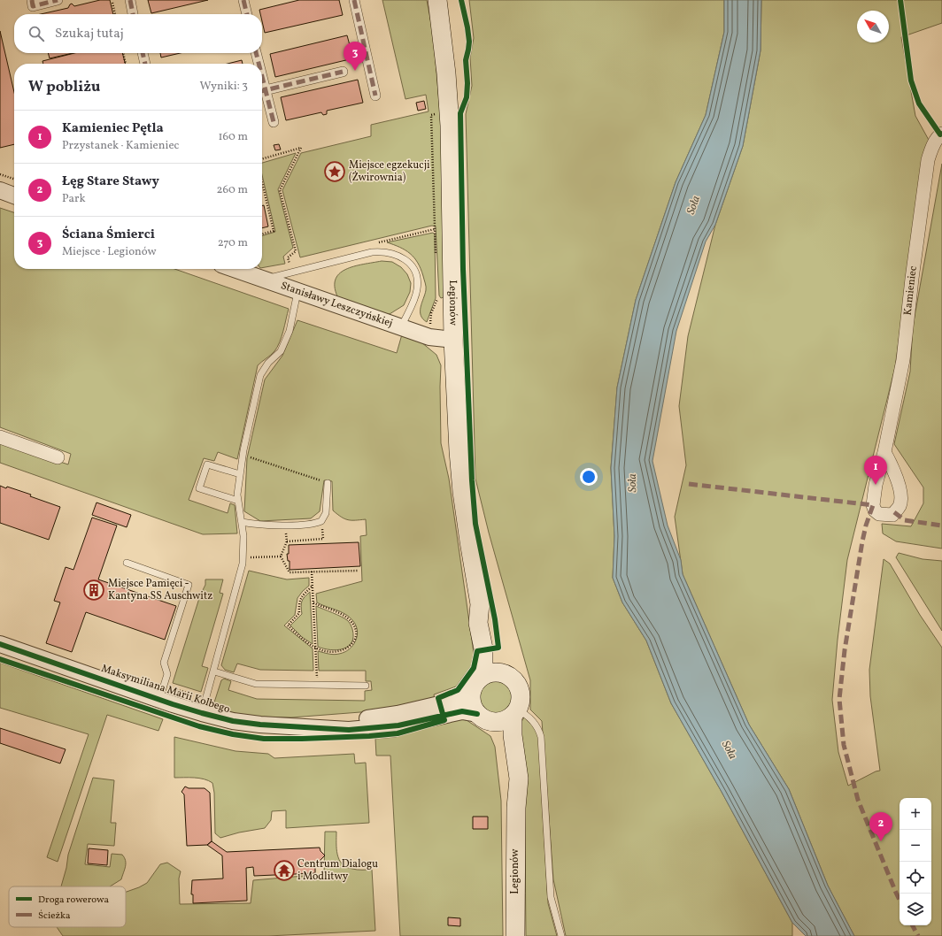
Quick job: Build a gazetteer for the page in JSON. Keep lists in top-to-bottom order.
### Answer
{
  "streets": {
    "main road": ["Legionów"],
    "street": ["Kamieniec", "Stanisławy Leszczyńskiej", "Maksymiliana Marii Kolbego"]
  },
  "crossings": [
    ["Legionów", "Stanisławy Leszczyńskiej"],
    ["Legionów", "Maksymiliana Marii Kolbego"]
  ],
  "water": ["Soła"],
  "places": {
    "place": ["Miejsce egzekucji (Żwirownia)"],
    "building": ["Miejsce Pamięci - Kantyna SS Auschwitz"],
    "temple": ["Centrum Dialogu i Modlitwy"]
  },
  "legend": ["Droga rowerowa", "Ścieżka"],
  "north": "top left",
  "page": {
    "search": "Szukaj tutaj",
    "pins": ["3", "1", "2"],
    "heading": ["W pobliżu", "Wyniki: 3"],
    "list": [
      {
        "mark": "1",
        "name": "Kamieniec Pętla",
        "note": "Przystanek · Kamieniec",
        "value": "160 m"
      },
      {
        "mark": "2",
        "name": "Łęg Stare Stawy",
        "note": "Park",
        "value": "260 m"
      },
      {
        "mark": "3",
        "name": "Ściana Śmierci",
        "note": "Miejsce · Legionów",
        "value": "270 m"
      }
    ],
    "map_buttons": ["+", "−"]
  }
}
